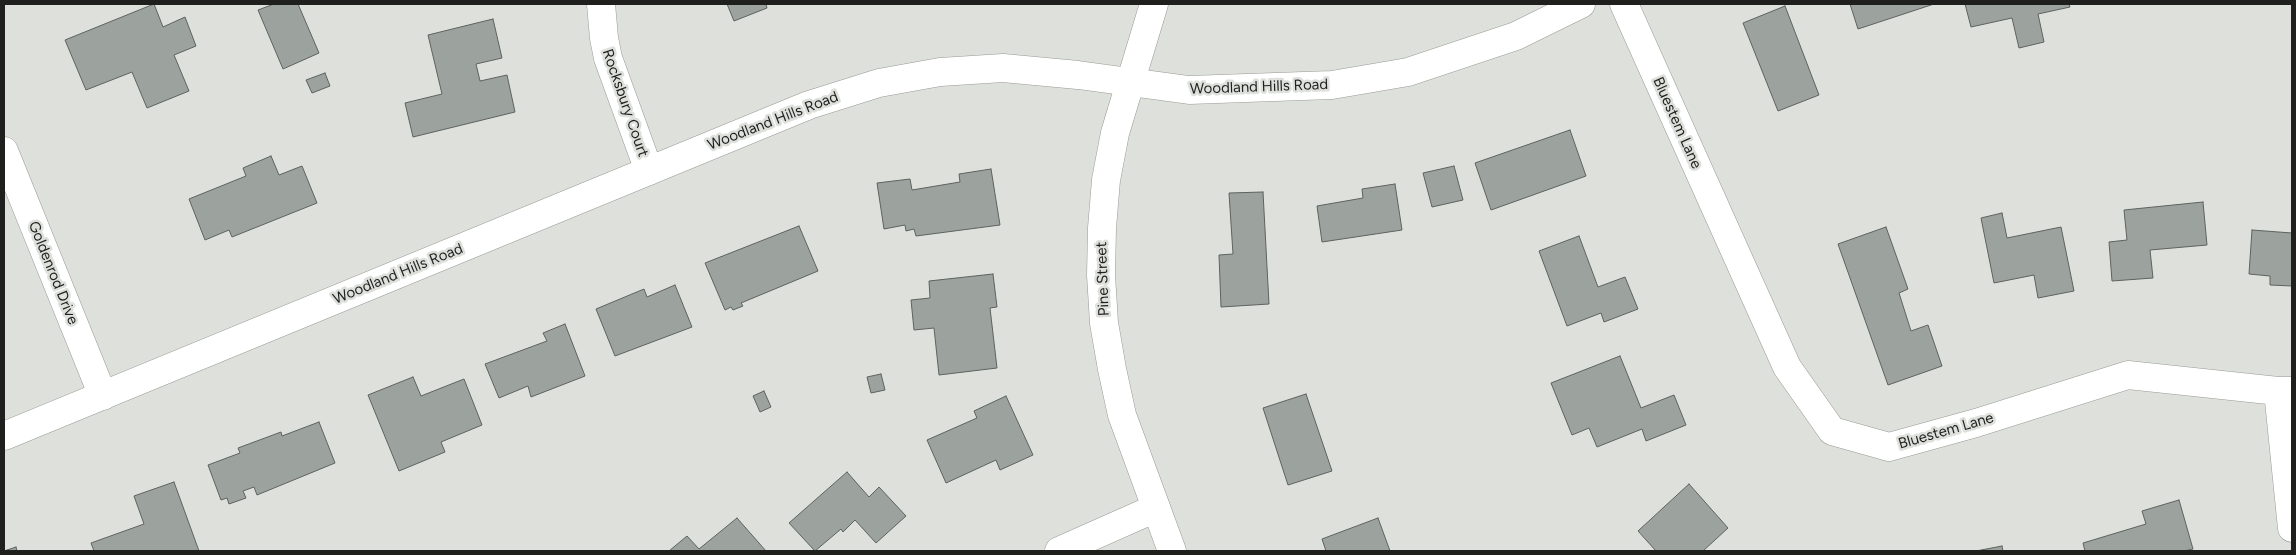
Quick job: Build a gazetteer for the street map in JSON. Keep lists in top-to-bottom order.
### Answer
{
  "streets": {
    "street": [
      "Woodland Hills Road",
      "Rocksbury Court",
      "Bluestem Lane",
      "Goldenrod Drive",
      "Pine Street"
    ]
  },
  "crossings": [
    ["Woodland Hills Road", "Rocksbury Court"],
    ["Woodland Hills Road", "Goldenrod Drive"],
    ["Woodland Hills Road", "Pine Street"]
  ]
}
